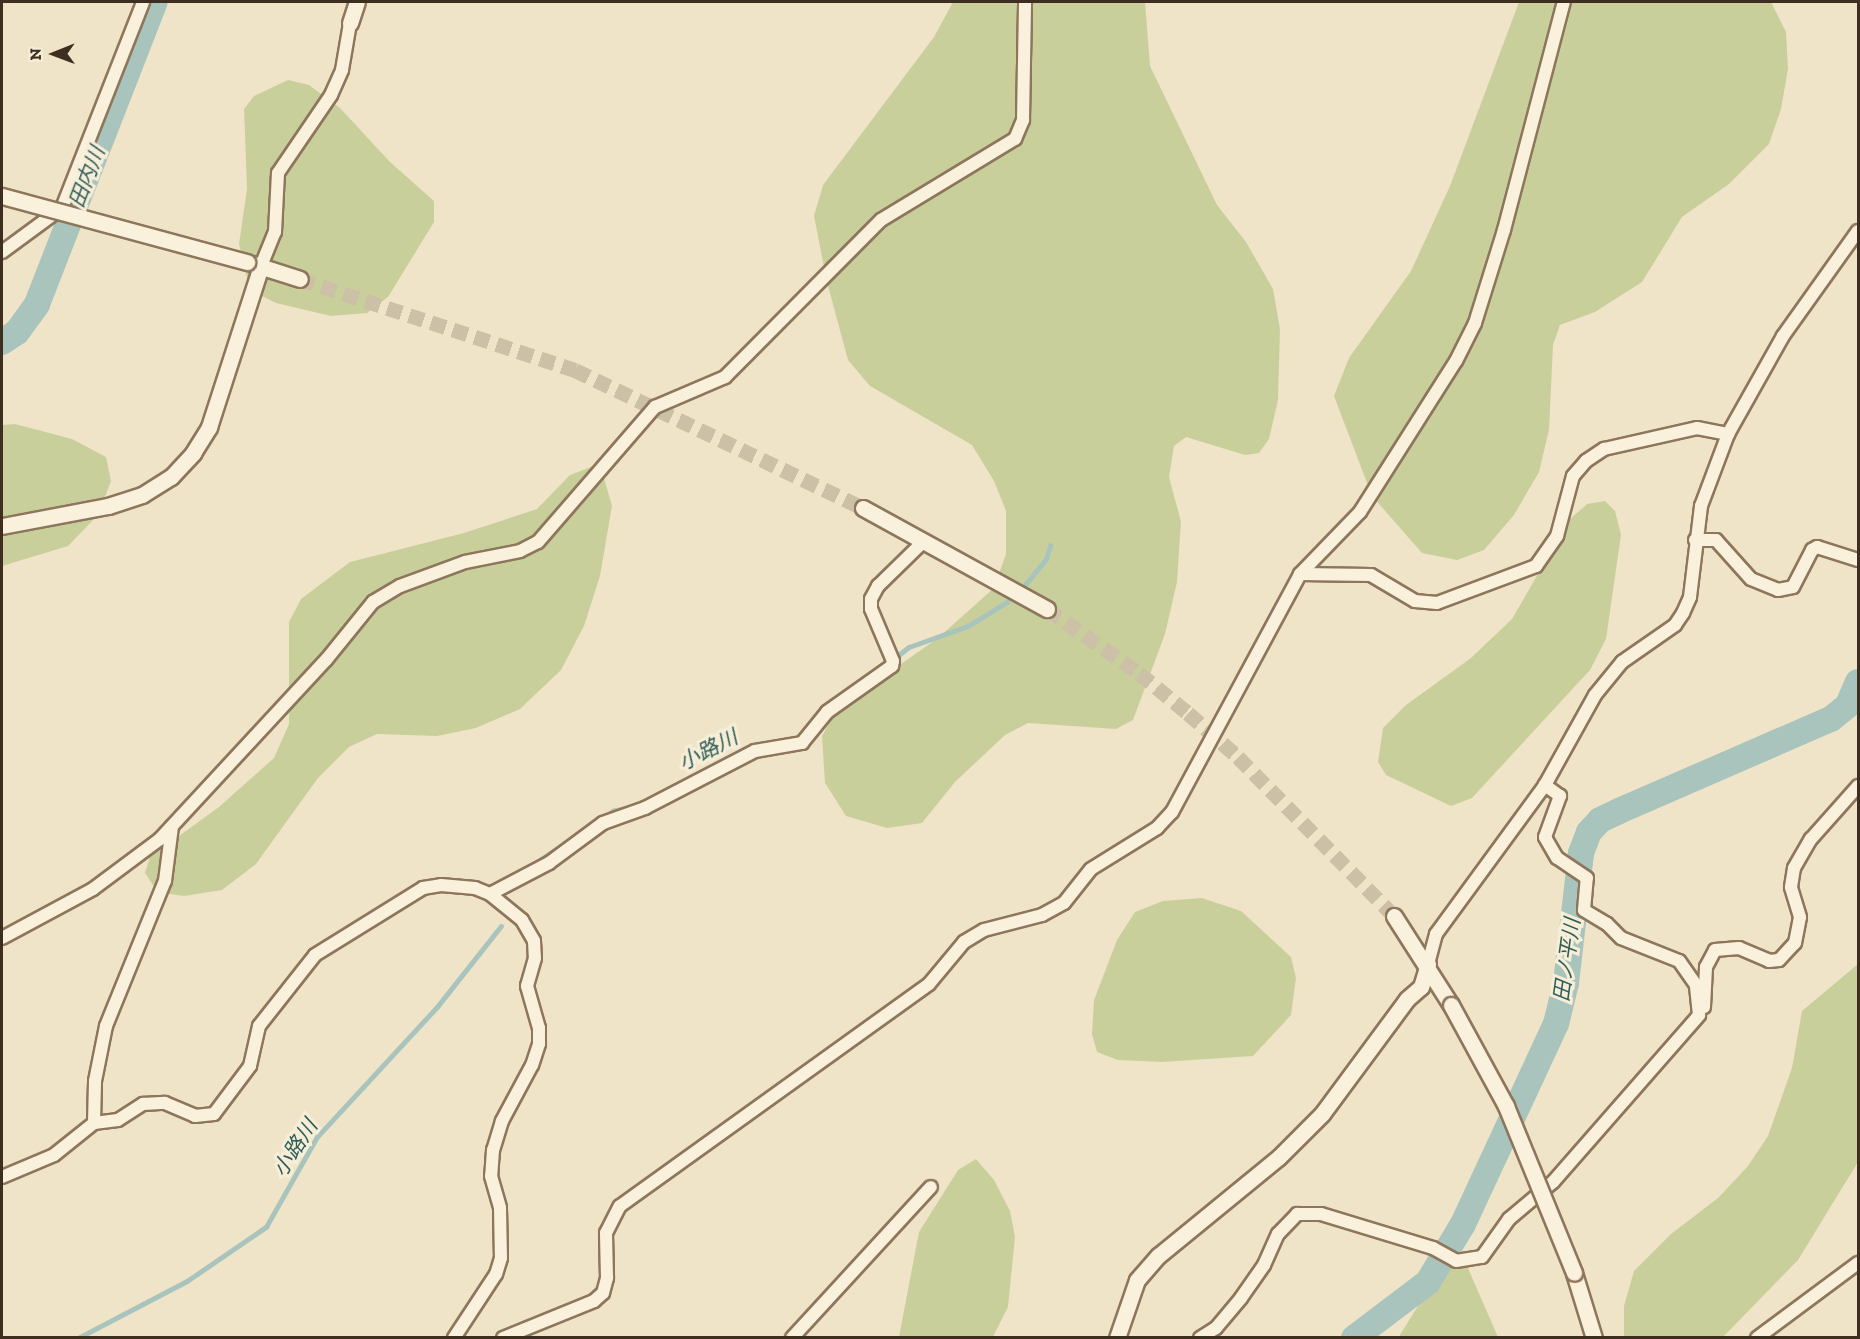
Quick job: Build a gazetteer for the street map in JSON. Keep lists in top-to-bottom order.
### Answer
{
  "water": ["田内川", "小路川", "田ノ平川"],
  "north": "left"
}
